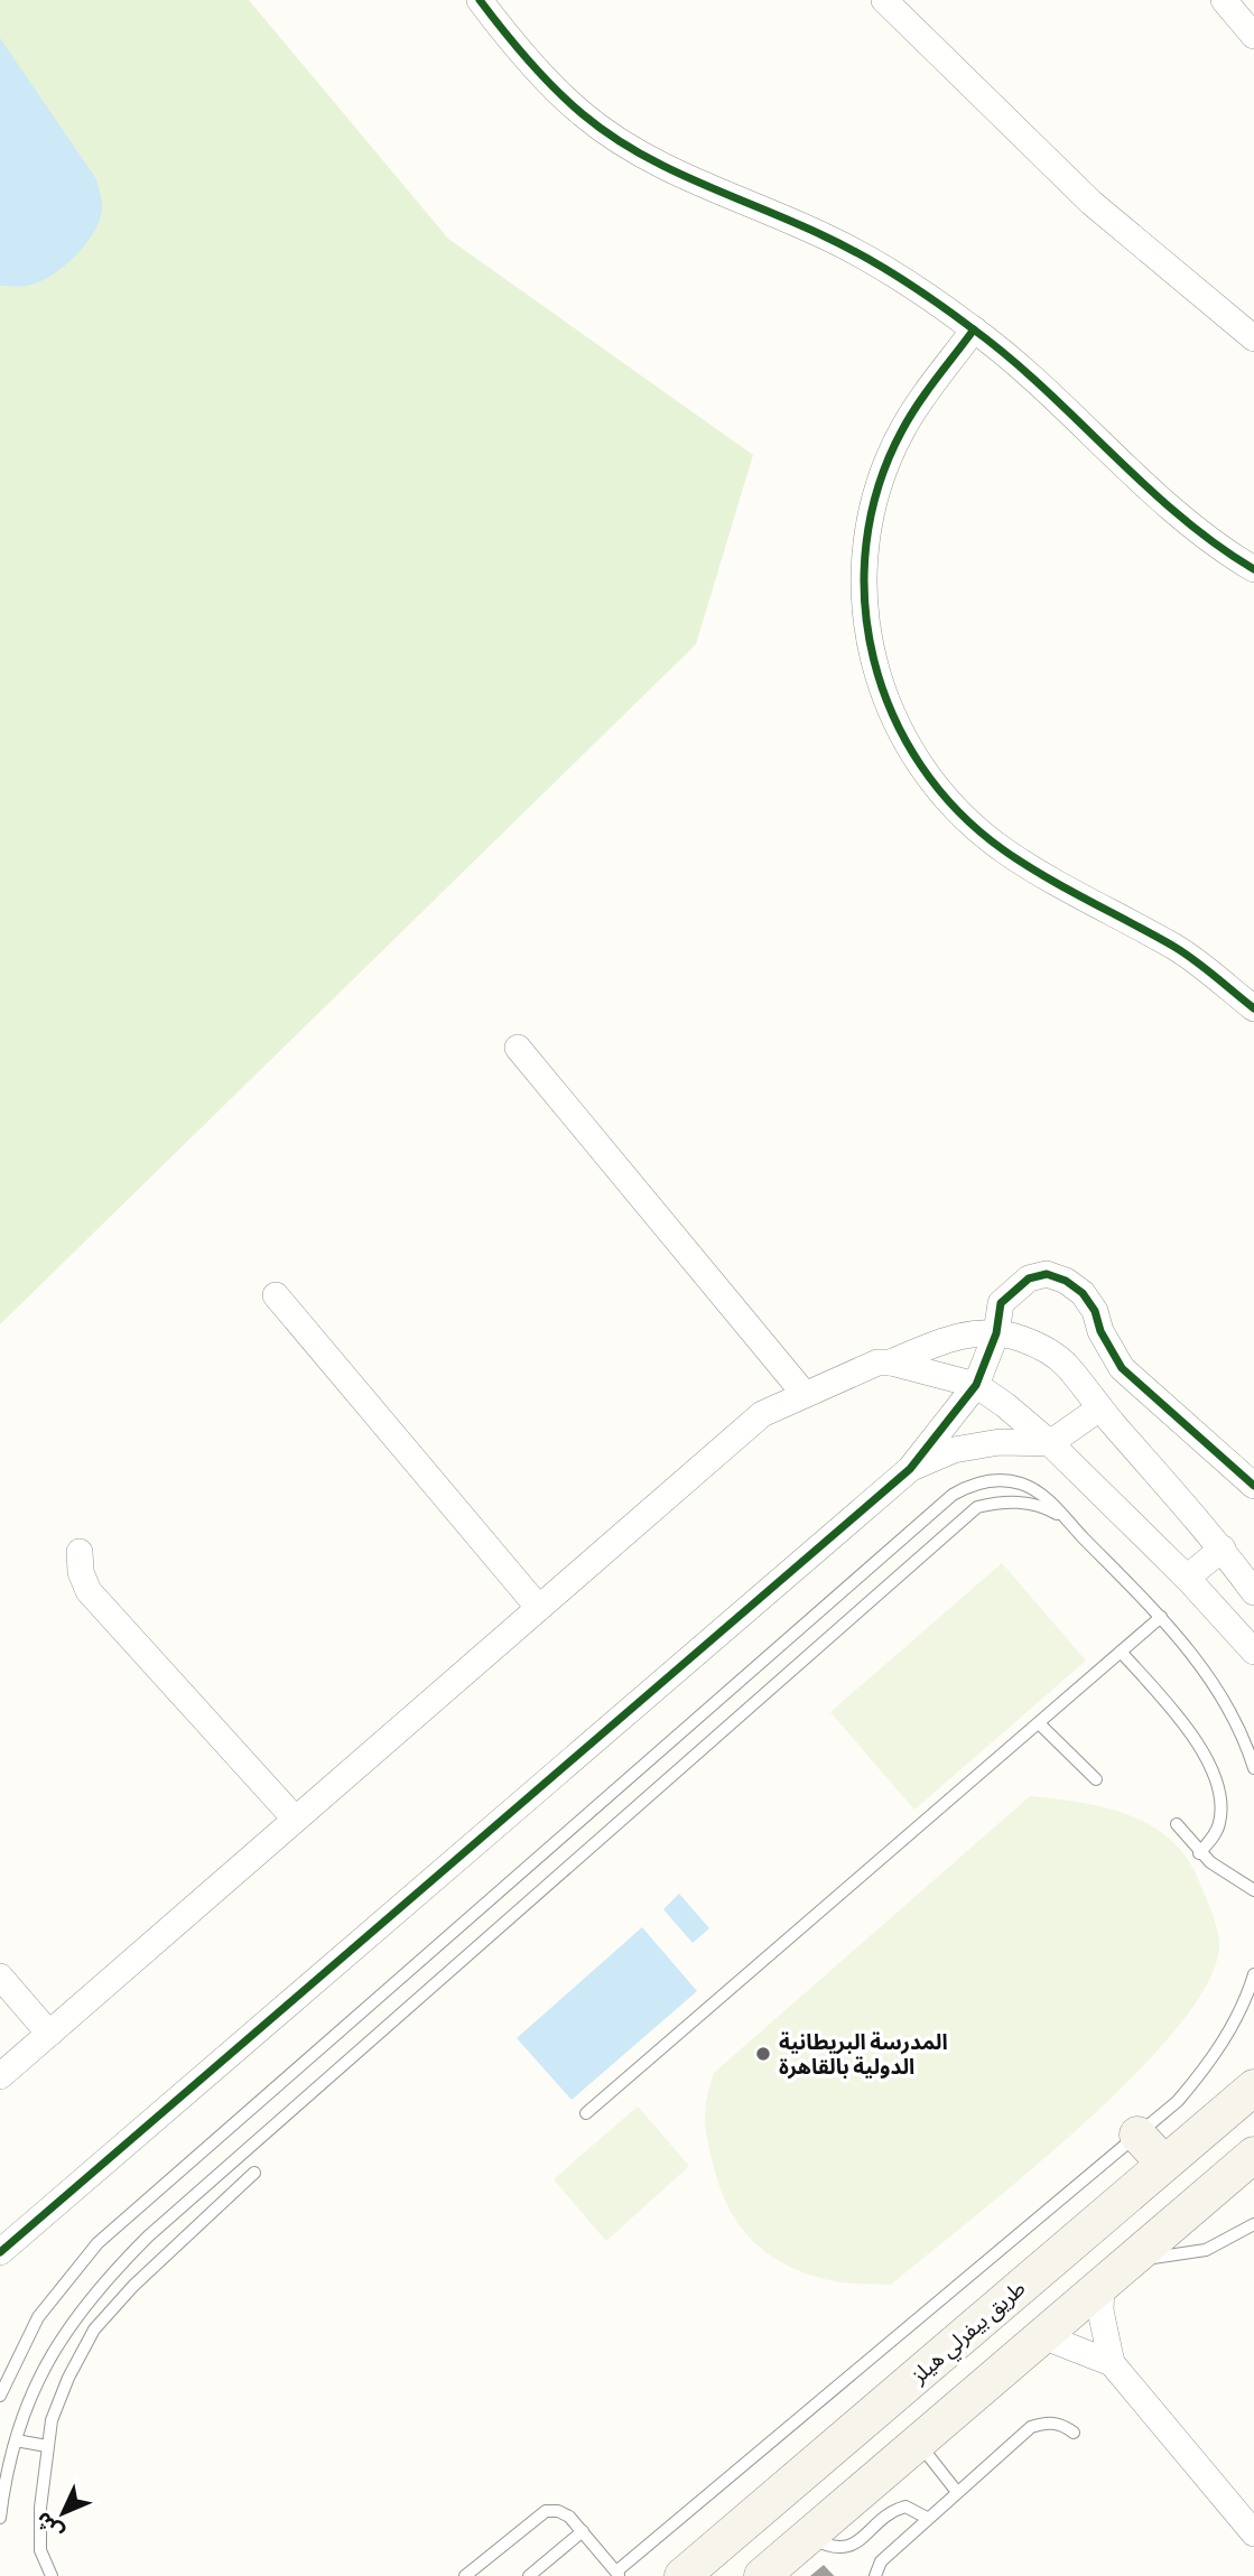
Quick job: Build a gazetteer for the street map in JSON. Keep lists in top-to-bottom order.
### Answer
{
  "streets": {
    "street": ["طريق بيفرلي هيلز"]
  },
  "places": ["المدرسة البريطانية الدولية بالقاهرة"],
  "north": "bottom left"
}
